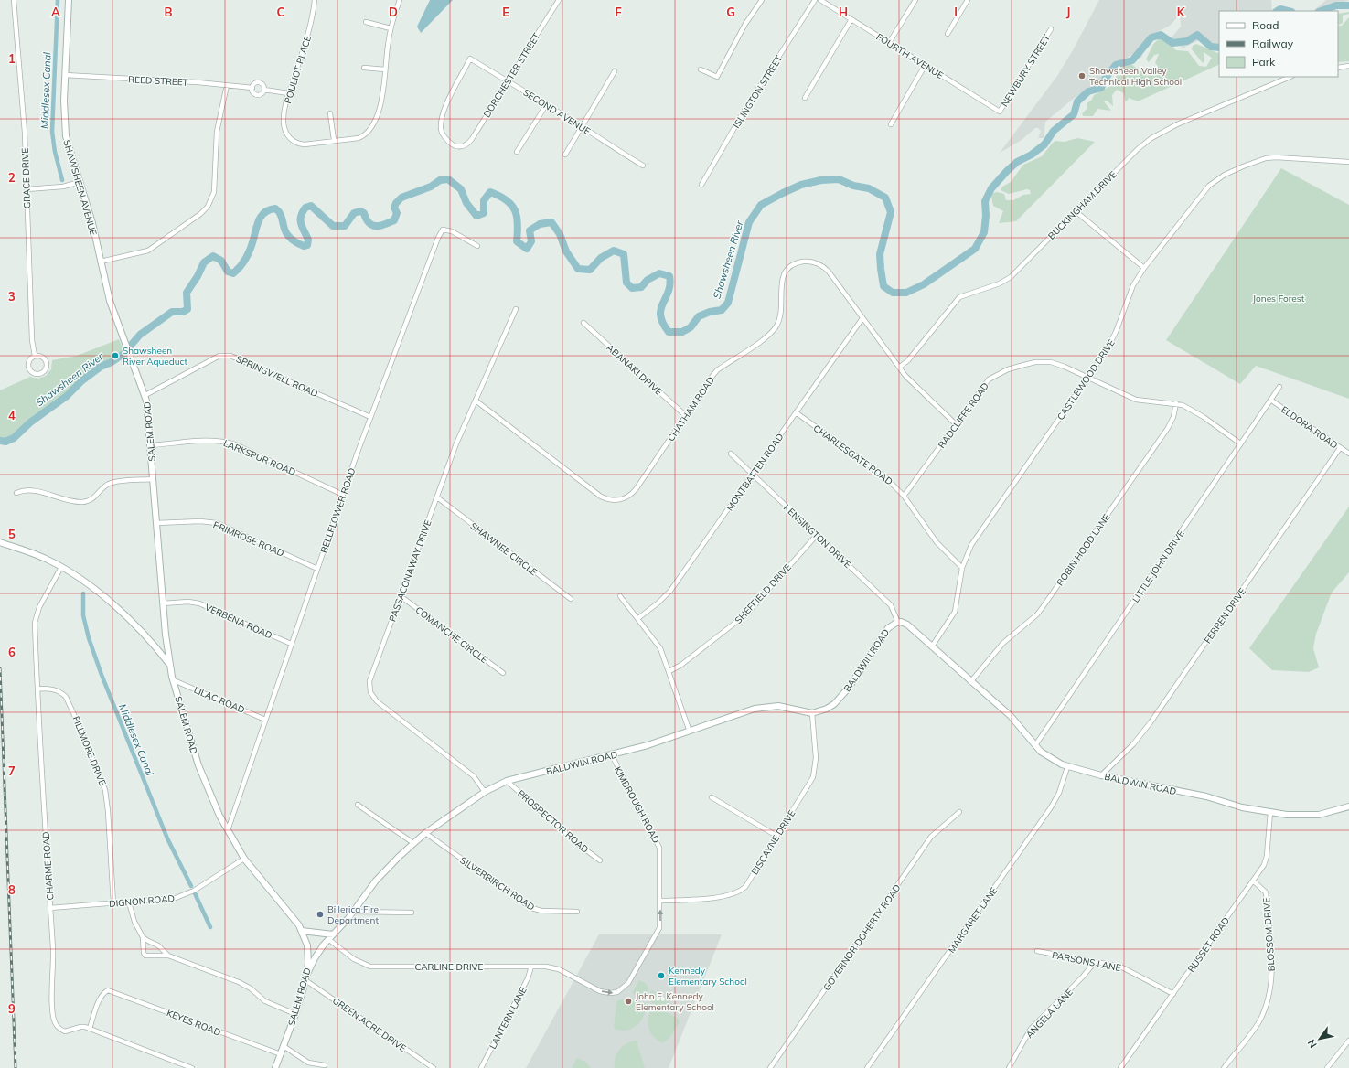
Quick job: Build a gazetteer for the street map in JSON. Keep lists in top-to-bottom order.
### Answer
{
  "streets": {
    "street": [
      "FOURTH AVENUE",
      "POULIOT PLACE",
      "NEWBURY STREET",
      "DORCHESTER STREET",
      "REED STREET",
      "ISLINGTON STREET",
      "SECOND AVENUE",
      "GRACE DRIVE",
      "SHAWSHEEN AVENUE",
      "BUCKINGHAM DRIVE",
      "ABANAKI DRIVE",
      "SPRINGWELL ROAD",
      "CASTLEWOOD DRIVE",
      "CHATHAM ROAD",
      "RADCLIFFE ROAD",
      "ELDORA ROAD",
      "SALEM ROAD",
      "CHARLESGATE ROAD",
      "LARKSPUR ROAD",
      "MONTBATTEN ROAD",
      "BELLFLOWER ROAD",
      "KENSINGTON DRIVE",
      "PRIMROSE ROAD",
      "SHAWNEE CIRCLE",
      "ROBIN HOOD LANE",
      "LITTLE JOHN DRIVE",
      "PASSACONAWAY DRIVE",
      "SHEFFIELD DRIVE",
      "FERREN DRIVE",
      "VERBENA ROAD",
      "COMANCHE CIRCLE",
      "BALDWIN ROAD",
      "LILAC ROAD",
      "FILLMORE DRIVE",
      "KIMBROUGH ROAD",
      "PROSPECTOR ROAD",
      "BISCAYNE DRIVE",
      "CHARME ROAD",
      "SILVERBIRCH ROAD",
      "DIGNON ROAD",
      "MARGARET LANE",
      "BLOSSOM DRIVE",
      "GOVERNOR DOHERTY ROAD",
      "RUSSET ROAD",
      "PARSONS LANE",
      "CARLINE DRIVE",
      "ANGELA LANE",
      "LANTERN LANE",
      "KEYES ROAD",
      "GREEN ACRE DRIVE"
    ]
  },
  "crossings": [
    ["FOURTH AVENUE", "NEWBURY STREET"],
    ["POULIOT PLACE", "REED STREET"],
    ["DORCHESTER STREET", "SECOND AVENUE"],
    ["REED STREET", "SHAWSHEEN AVENUE"],
    ["SHAWSHEEN AVENUE", "SALEM ROAD"],
    ["BUCKINGHAM DRIVE", "CHATHAM ROAD"],
    ["ABANAKI DRIVE", "CHATHAM ROAD"],
    ["SPRINGWELL ROAD", "SALEM ROAD"],
    ["SPRINGWELL ROAD", "BELLFLOWER ROAD"],
    ["CASTLEWOOD DRIVE", "RADCLIFFE ROAD"],
    ["CASTLEWOOD DRIVE", "CHARLESGATE ROAD"],
    ["CASTLEWOOD DRIVE", "BALDWIN ROAD"],
    ["CHATHAM ROAD", "RADCLIFFE ROAD"],
    ["CHATHAM ROAD", "MONTBATTEN ROAD"],
    ["CHATHAM ROAD", "PASSACONAWAY DRIVE"],
    ["RADCLIFFE ROAD", "CHARLESGATE ROAD"],
    ["RADCLIFFE ROAD", "ROBIN HOOD LANE"],
    ["RADCLIFFE ROAD", "LITTLE JOHN DRIVE"],
    ["ELDORA ROAD", "LITTLE JOHN DRIVE"],
    ["ELDORA ROAD", "FERREN DRIVE"],
    ["SALEM ROAD", "LARKSPUR ROAD"],
    ["SALEM ROAD", "BELLFLOWER ROAD"],
    ["SALEM ROAD", "PRIMROSE ROAD"],
    ["SALEM ROAD", "VERBENA ROAD"],
    ["SALEM ROAD", "BALDWIN ROAD"],
    ["SALEM ROAD", "LILAC ROAD"],
    ["SALEM ROAD", "DIGNON ROAD"],
    ["SALEM ROAD", "KEYES ROAD"],
    ["SALEM ROAD", "GREEN ACRE DRIVE"],
    ["CHARLESGATE ROAD", "MONTBATTEN ROAD"],
    ["LARKSPUR ROAD", "BELLFLOWER ROAD"],
    ["MONTBATTEN ROAD", "KENSINGTON DRIVE"],
    ["BELLFLOWER ROAD", "PRIMROSE ROAD"],
    ["BELLFLOWER ROAD", "VERBENA ROAD"],
    ["BELLFLOWER ROAD", "LILAC ROAD"],
    ["KENSINGTON DRIVE", "SHEFFIELD DRIVE"],
    ["KENSINGTON DRIVE", "BALDWIN ROAD"],
    ["SHAWNEE CIRCLE", "PASSACONAWAY DRIVE"],
    ["ROBIN HOOD LANE", "BALDWIN ROAD"],
    ["LITTLE JOHN DRIVE", "BALDWIN ROAD"],
    ["PASSACONAWAY DRIVE", "COMANCHE CIRCLE"],
    ["PASSACONAWAY DRIVE", "BALDWIN ROAD"],
    ["FERREN DRIVE", "BALDWIN ROAD"],
    ["BALDWIN ROAD", "KIMBROUGH ROAD"],
    ["BALDWIN ROAD", "PROSPECTOR ROAD"],
    ["BALDWIN ROAD", "BISCAYNE DRIVE"],
    ["BALDWIN ROAD", "SILVERBIRCH ROAD"],
    ["BALDWIN ROAD", "MARGARET LANE"],
    ["BALDWIN ROAD", "RUSSET ROAD"],
    ["BALDWIN ROAD", "CARLINE DRIVE"],
    ["BALDWIN ROAD", "GREEN ACRE DRIVE"],
    ["FILLMORE DRIVE", "CHARME ROAD"],
    ["FILLMORE DRIVE", "DIGNON ROAD"],
    ["KIMBROUGH ROAD", "BISCAYNE DRIVE"],
    ["KIMBROUGH ROAD", "CARLINE DRIVE"],
    ["CHARME ROAD", "DIGNON ROAD"],
    ["CHARME ROAD", "KEYES ROAD"],
    ["BLOSSOM DRIVE", "RUSSET ROAD"],
    ["RUSSET ROAD", "PARSONS LANE"],
    ["PARSONS LANE", "ANGELA LANE"],
    ["CARLINE DRIVE", "LANTERN LANE"]
  ],
  "water": ["Middlesex Canal", "Shawsheen River"],
  "parks": ["Jones Forest"],
  "places": [
    "Shawsheen Valley Technical High School",
    "Shawsheen River Aqueduct",
    "Billerica Fire Department",
    "Kennedy Elementary School",
    "John F. Kennedy Elementary School"
  ],
  "legend": ["Road", "Railway", "Park"],
  "north": "bottom left",
  "grid": {
    "columns": [
      "A",
      "B",
      "C",
      "D",
      "E",
      "F",
      "G",
      "H",
      "I",
      "J",
      "K"
    ],
    "rows": [
      "1",
      "2",
      "3",
      "4",
      "5",
      "6",
      "7",
      "8",
      "9"
    ]
  }
}
